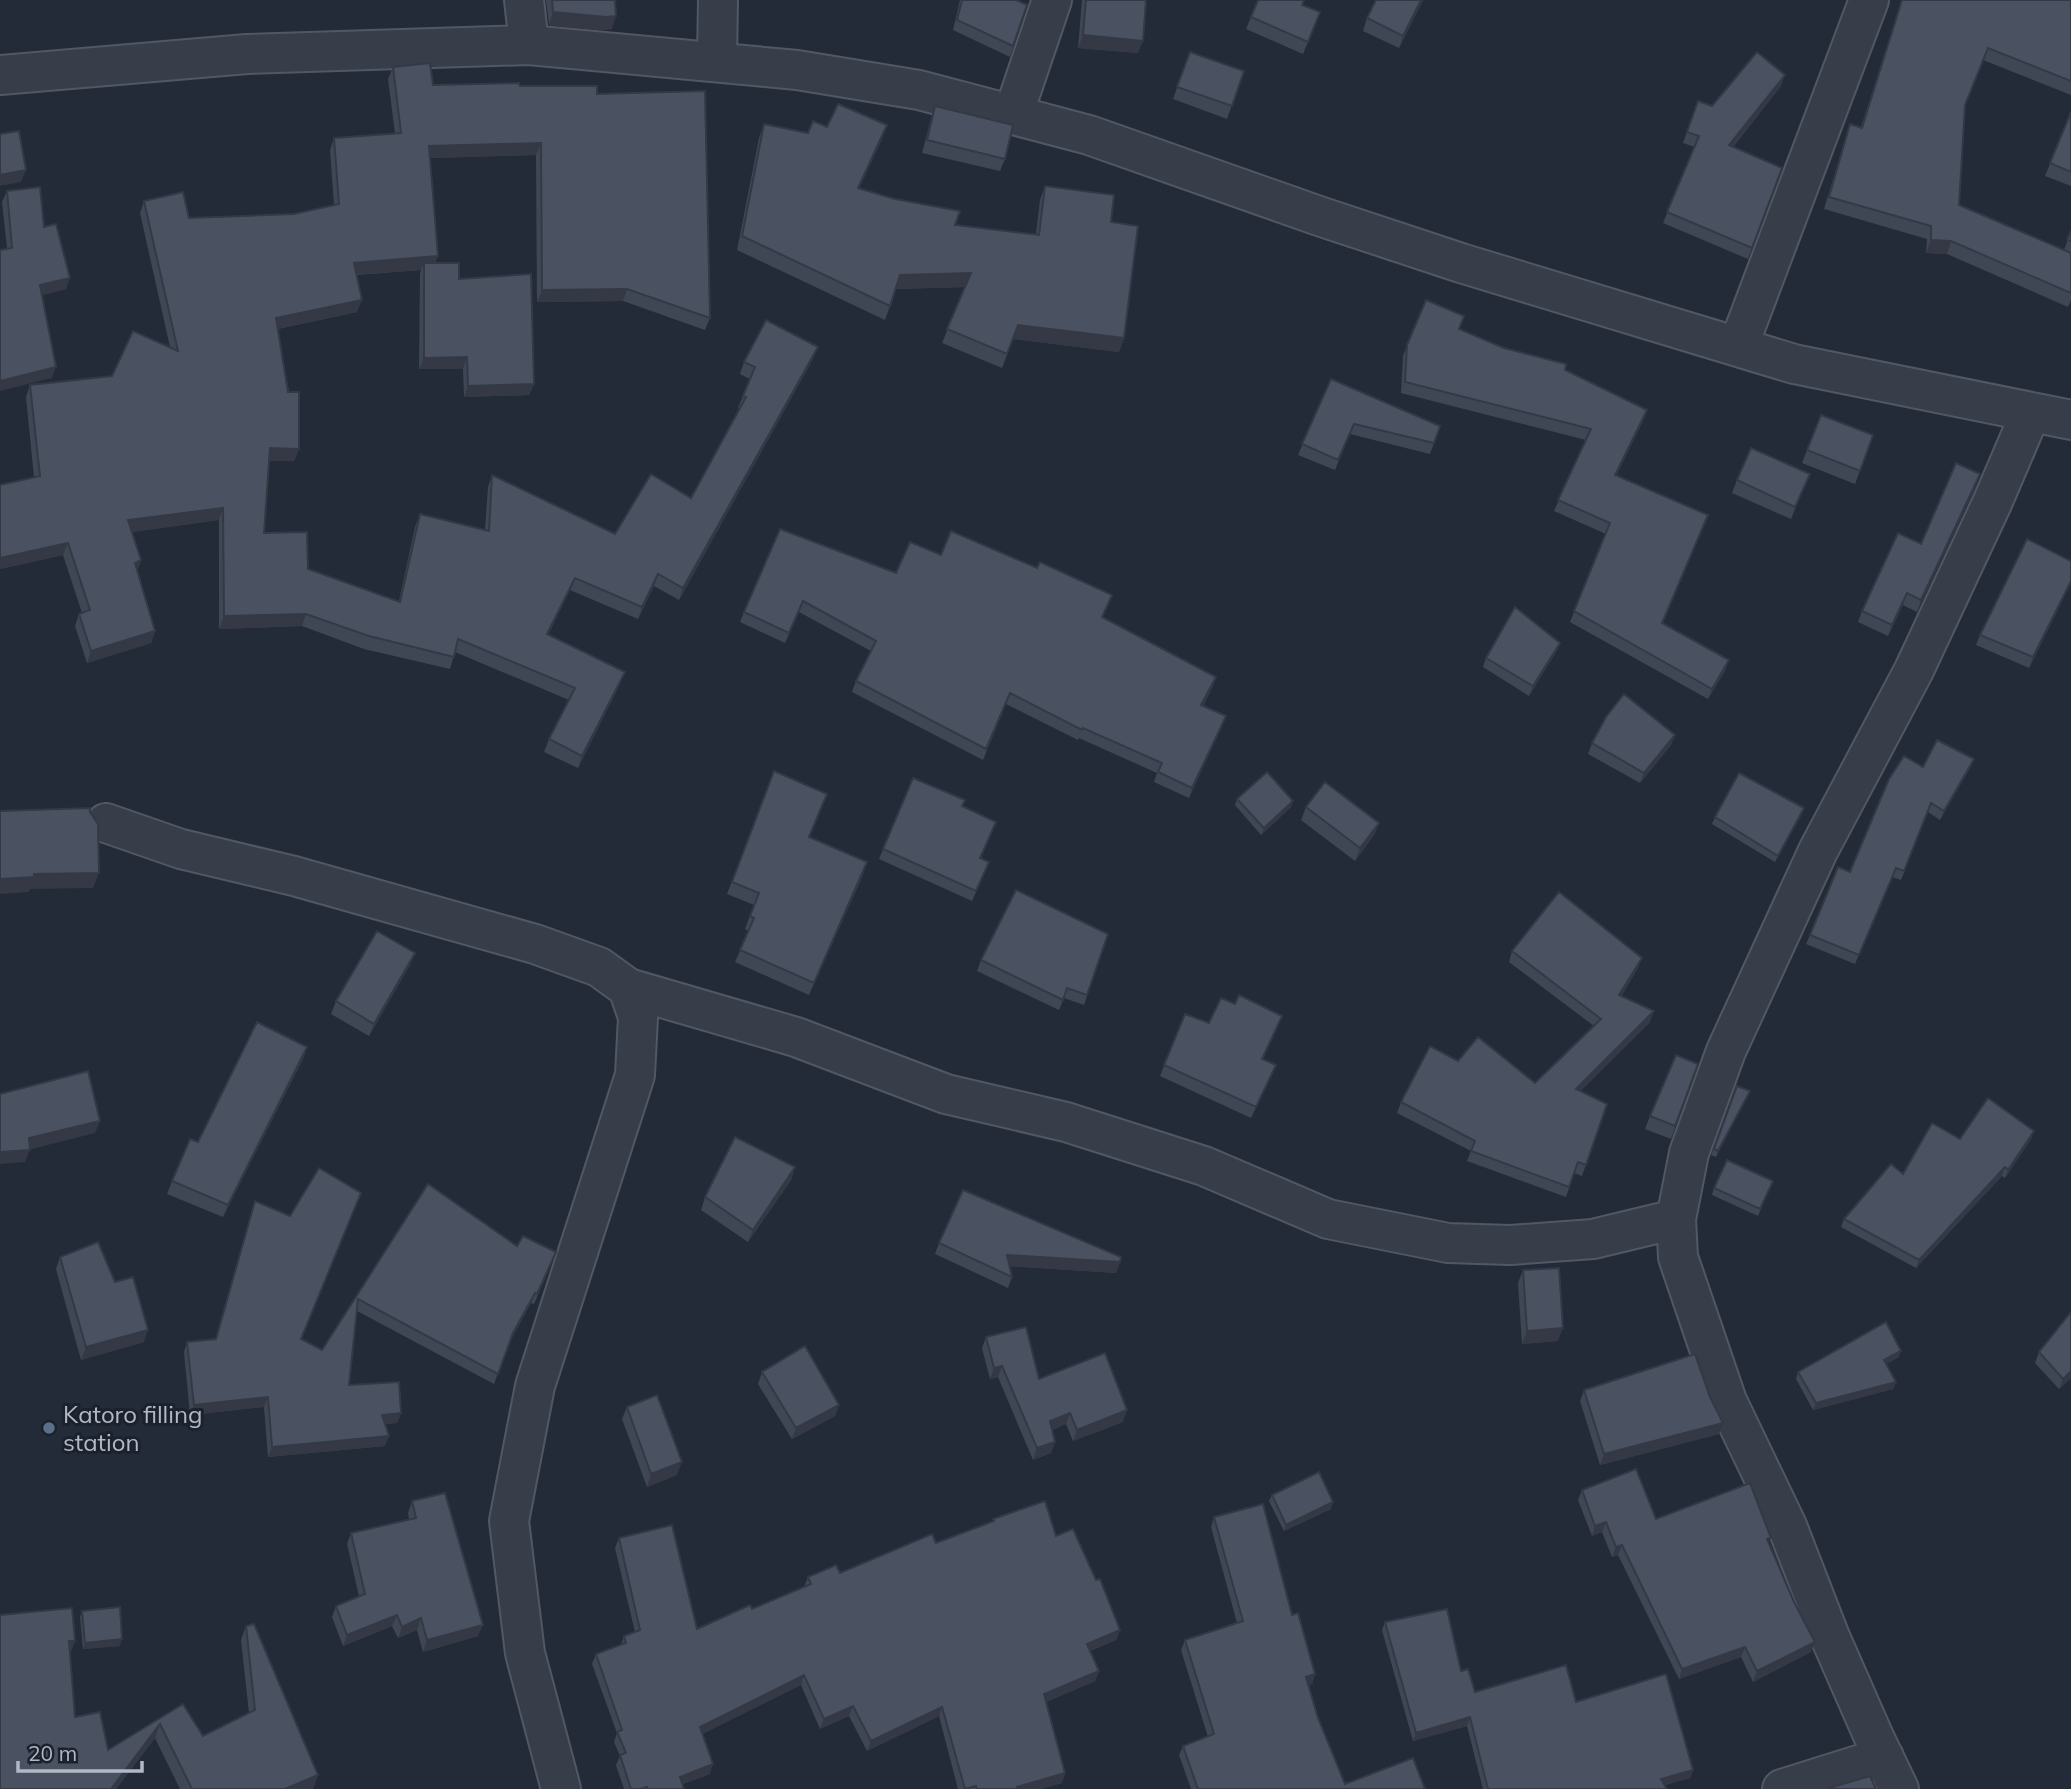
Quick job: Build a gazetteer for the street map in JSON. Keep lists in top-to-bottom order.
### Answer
{
  "places": ["Katoro filling station"],
  "scale_bar": "20 m"
}
